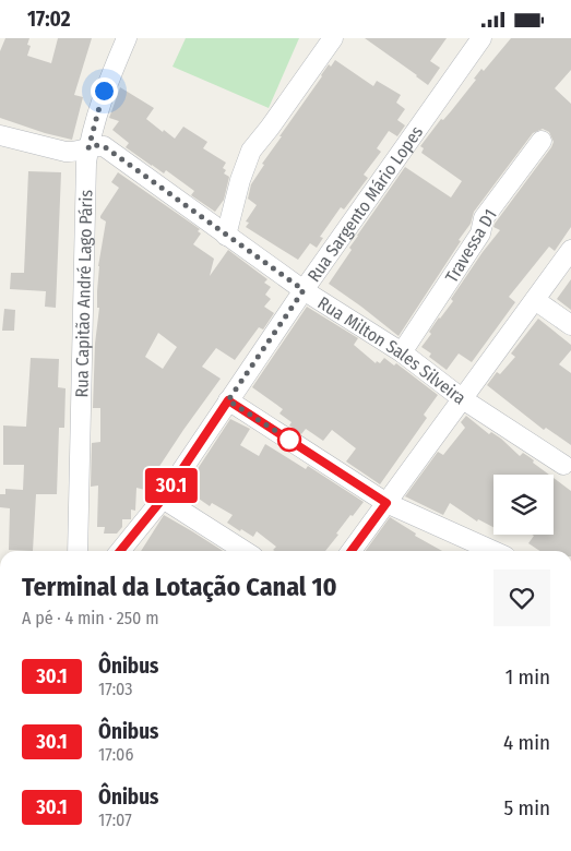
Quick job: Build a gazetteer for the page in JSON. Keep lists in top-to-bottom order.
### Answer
{
  "streets": {
    "street": [
      "Rua Sargento Mário Lopes",
      "Travessa D1",
      "Rua Capitão André Lago Páris",
      "Rua Milton Sales Silveira"
    ]
  },
  "crossings": [
    ["Rua Sargento Mário Lopes", "Rua Milton Sales Silveira"],
    ["Travessa D1", "Rua Milton Sales Silveira"],
    ["Rua Capitão André Lago Páris", "Rua Milton Sales Silveira"]
  ],
  "lines": ["bus line 30.1"],
  "page": {
    "status": "17:02",
    "on_map": "30.1",
    "heading": ["Terminal da Lotação Canal 10", "A pé · 4 min · 250 m"],
    "list": [
      {
        "mark": "30.1",
        "name": "Ônibus",
        "note": "17:03",
        "value": "1 min"
      },
      {
        "mark": "30.1",
        "name": "Ônibus",
        "note": "17:06",
        "value": "4 min"
      },
      {
        "mark": "30.1",
        "name": "Ônibus",
        "note": "17:07",
        "value": "5 min"
      }
    ]
  }
}
